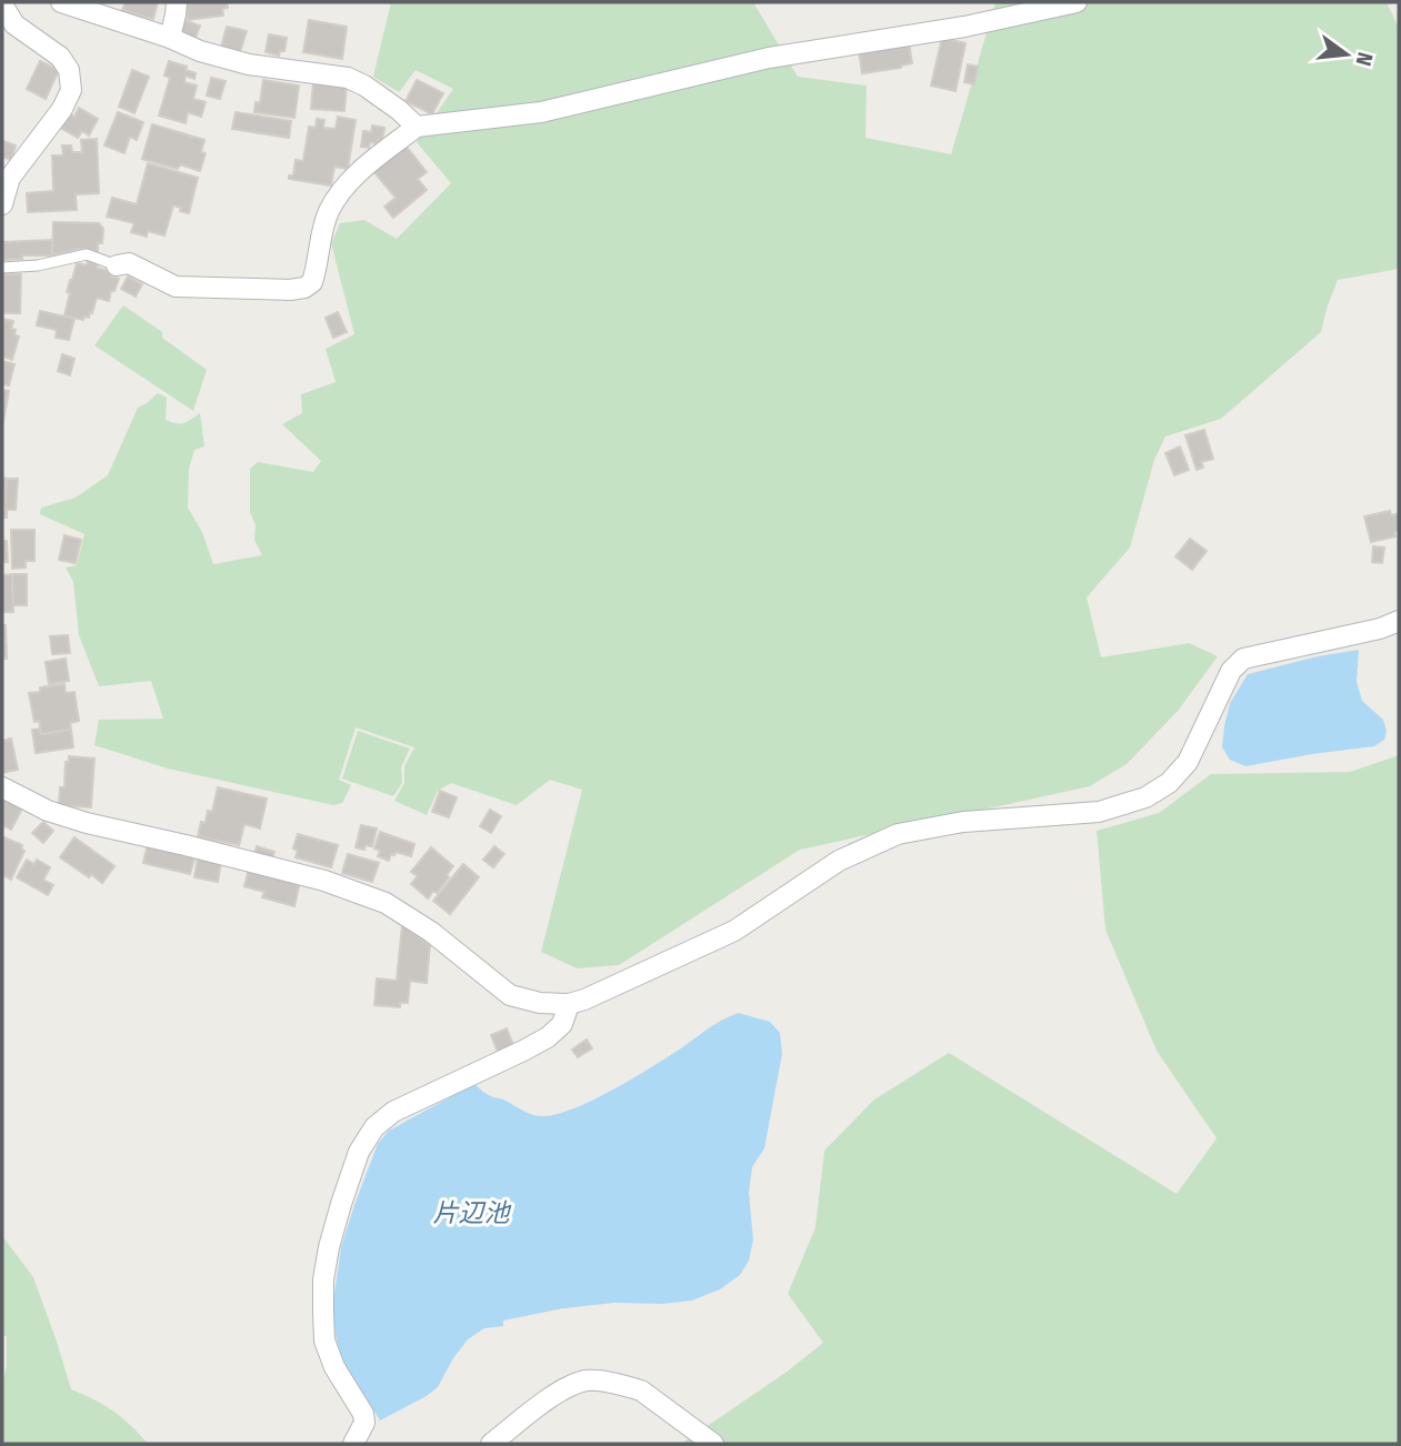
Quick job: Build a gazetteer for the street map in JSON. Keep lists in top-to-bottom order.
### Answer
{
  "water": ["片辺池"],
  "north": "right"
}
